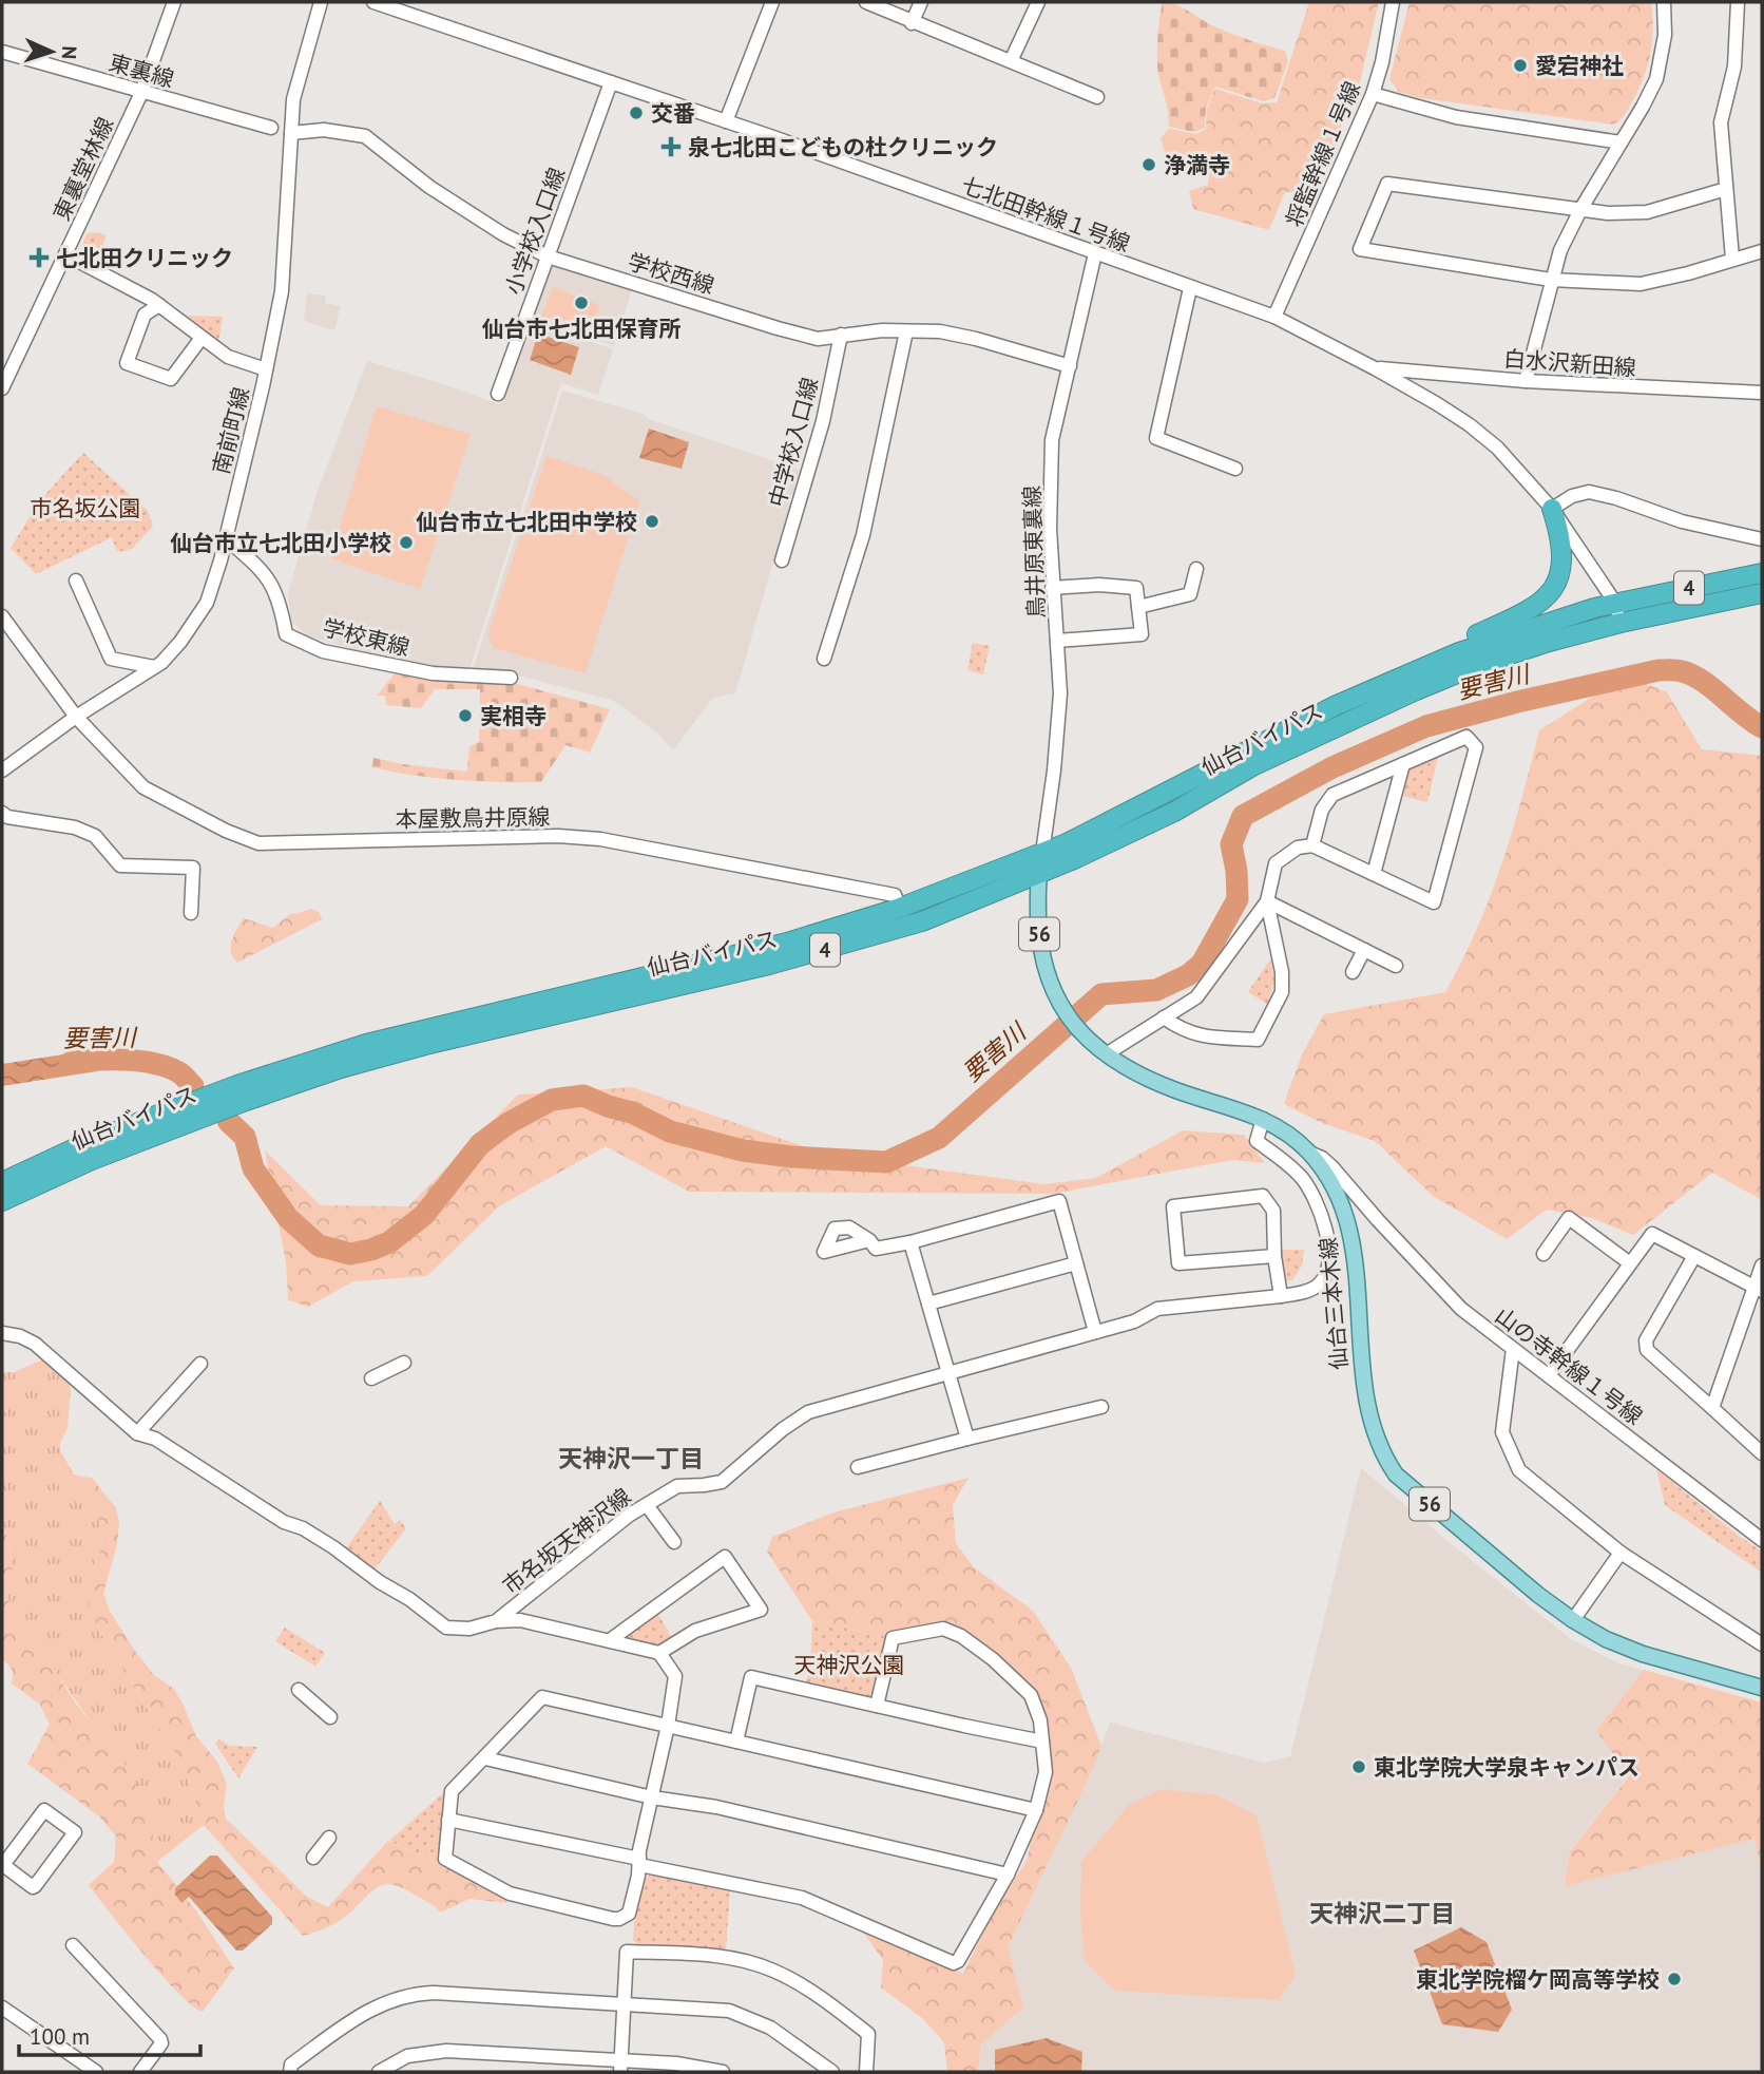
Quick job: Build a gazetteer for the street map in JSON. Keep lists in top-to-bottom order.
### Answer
{
  "streets": {
    "highway": ["4", "仙台バイパス"],
    "main road": ["56", "仙台三本木線"],
    "street": [
      "東裏線",
      "将監幹線１号線",
      "東裏堂林線",
      "七北田幹線１号線",
      "小学校入口線",
      "学校西線",
      "白水沢新田線",
      "南前町線",
      "中学校入口線",
      "鳥井原東裏線",
      "学校東線",
      "本屋敷鳥井原線",
      "山の寺幹線１号線",
      "市名坂天神沢線"
    ]
  },
  "crossings": [
    ["東裏線", "東裏堂林線"],
    ["将監幹線１号線", "七北田幹線１号線"],
    ["七北田幹線１号線", "小学校入口線"],
    ["七北田幹線１号線", "白水沢新田線"],
    ["七北田幹線１号線", "鳥井原東裏線"],
    ["七北田幹線１号線", "4"],
    ["七北田幹線１号線", "仙台バイパス"],
    ["小学校入口線", "学校西線"],
    ["学校西線", "南前町線"],
    ["学校西線", "中学校入口線"],
    ["学校西線", "鳥井原東裏線"],
    ["南前町線", "学校東線"],
    ["南前町線", "本屋敷鳥井原線"],
    ["鳥井原東裏線", "仙台バイパス"],
    ["鳥井原東裏線", "仙台三本木線"],
    ["4", "仙台バイパス"],
    ["仙台バイパス", "本屋敷鳥井原線"],
    ["仙台バイパス", "仙台三本木線"],
    ["仙台三本木線", "山の寺幹線１号線"],
    ["仙台三本木線", "市名坂天神沢線"]
  ],
  "districts": ["天神沢一丁目", "天神沢二丁目"],
  "water": ["要害川"],
  "parks": ["市名坂公園", "天神沢公園"],
  "places": {
    "other": [
      "愛宕神社",
      "交番",
      "浄満寺",
      "仙台市七北田保育所",
      "仙台市立七北田中学校",
      "仙台市立七北田小学校",
      "実相寺",
      "東北学院大学泉キャンパス",
      "東北学院榴ケ岡高等学校"
    ],
    "health": ["泉七北田こどもの杜クリニック", "七北田クリニック"]
  },
  "scale_bar": "100 m",
  "north": "right"
}
